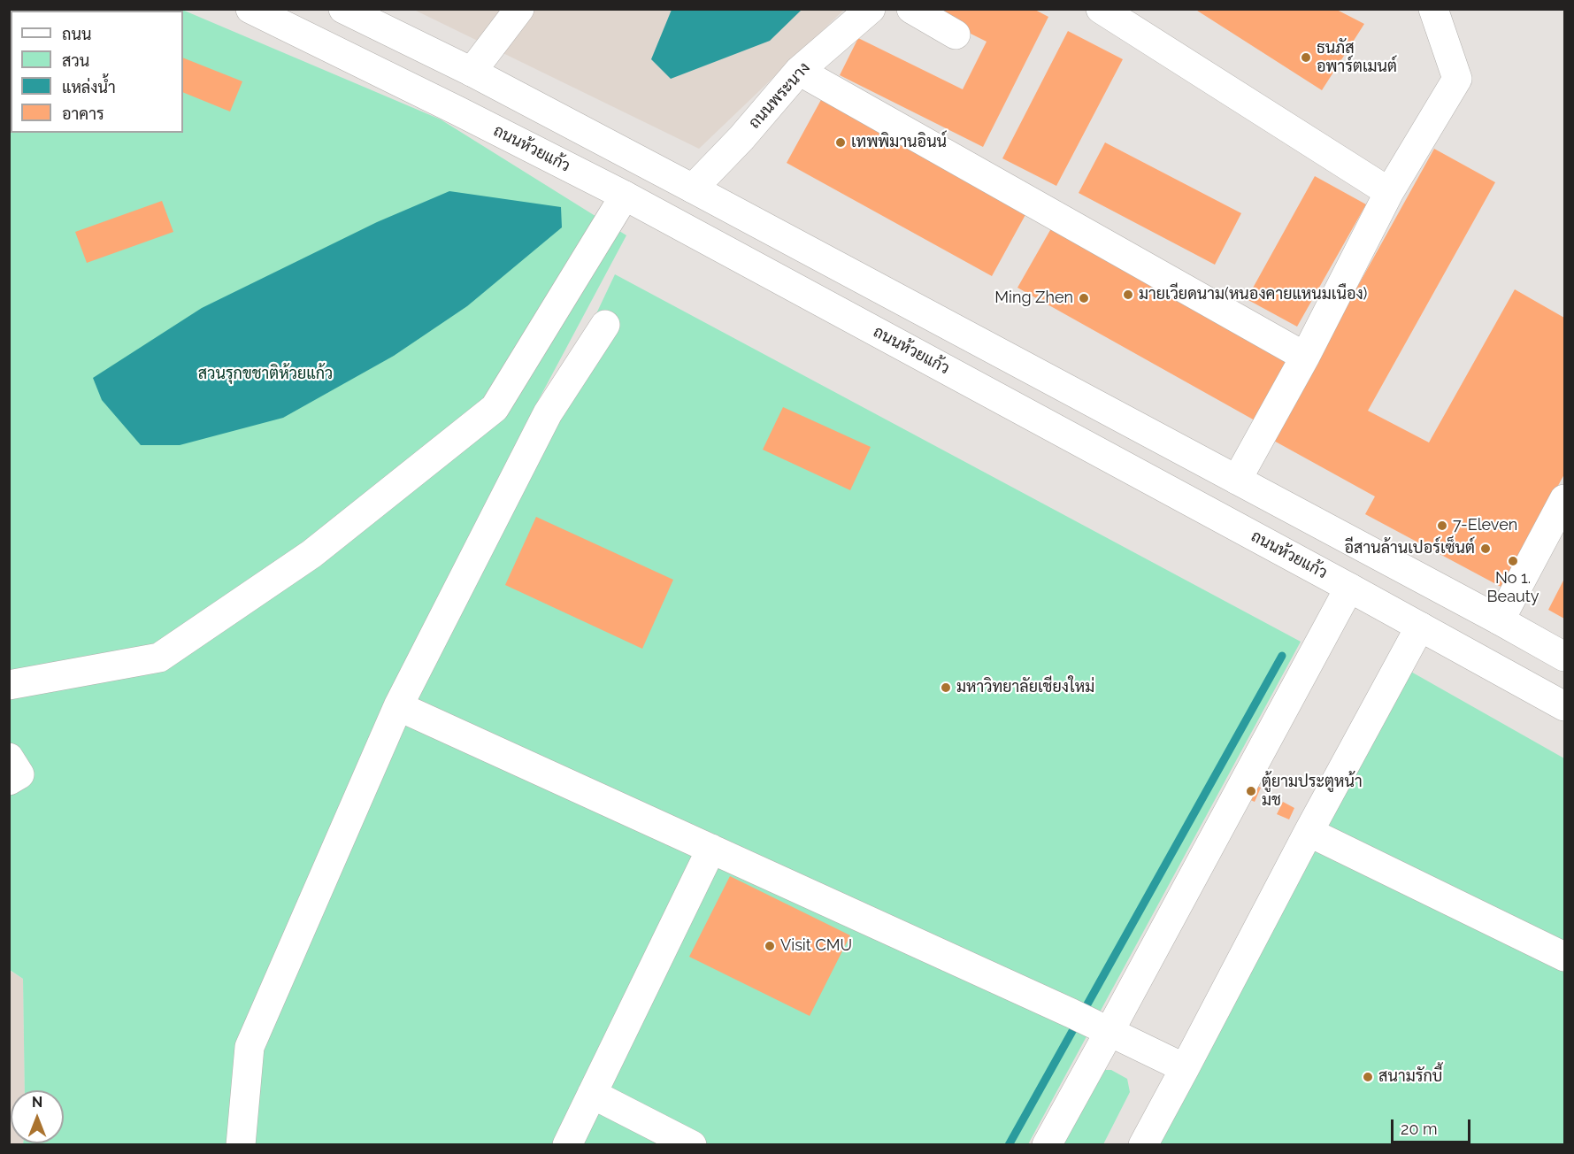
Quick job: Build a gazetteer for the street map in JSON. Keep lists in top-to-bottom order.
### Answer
{
  "streets": {
    "main road": ["ถนนพระนาง", "ถนนห้วยแก้ว"]
  },
  "parks": ["สวนรุกขชาติห้วยแก้ว"],
  "places": [
    "ธนภัส อพาร์ตเมนต์",
    "เทพพิมานอินน์",
    "มายเวียดนาม(หนองคายแหนมเนือง)",
    "Ming Zhen",
    "7-Eleven",
    "อีสานล้านเปอร์เซ็นต์",
    "No 1. Beauty",
    "มหาวิทยาลัยเชียงใหม่",
    "ตู้ยามประตูหน้า มช",
    "Visit CMU",
    "สนามรักบี้"
  ],
  "legend": [
    "ถนน",
    "สวน",
    "แหล่งน้ำ",
    "อาคาร"
  ],
  "scale_bar": "20 m",
  "north": "top"
}
